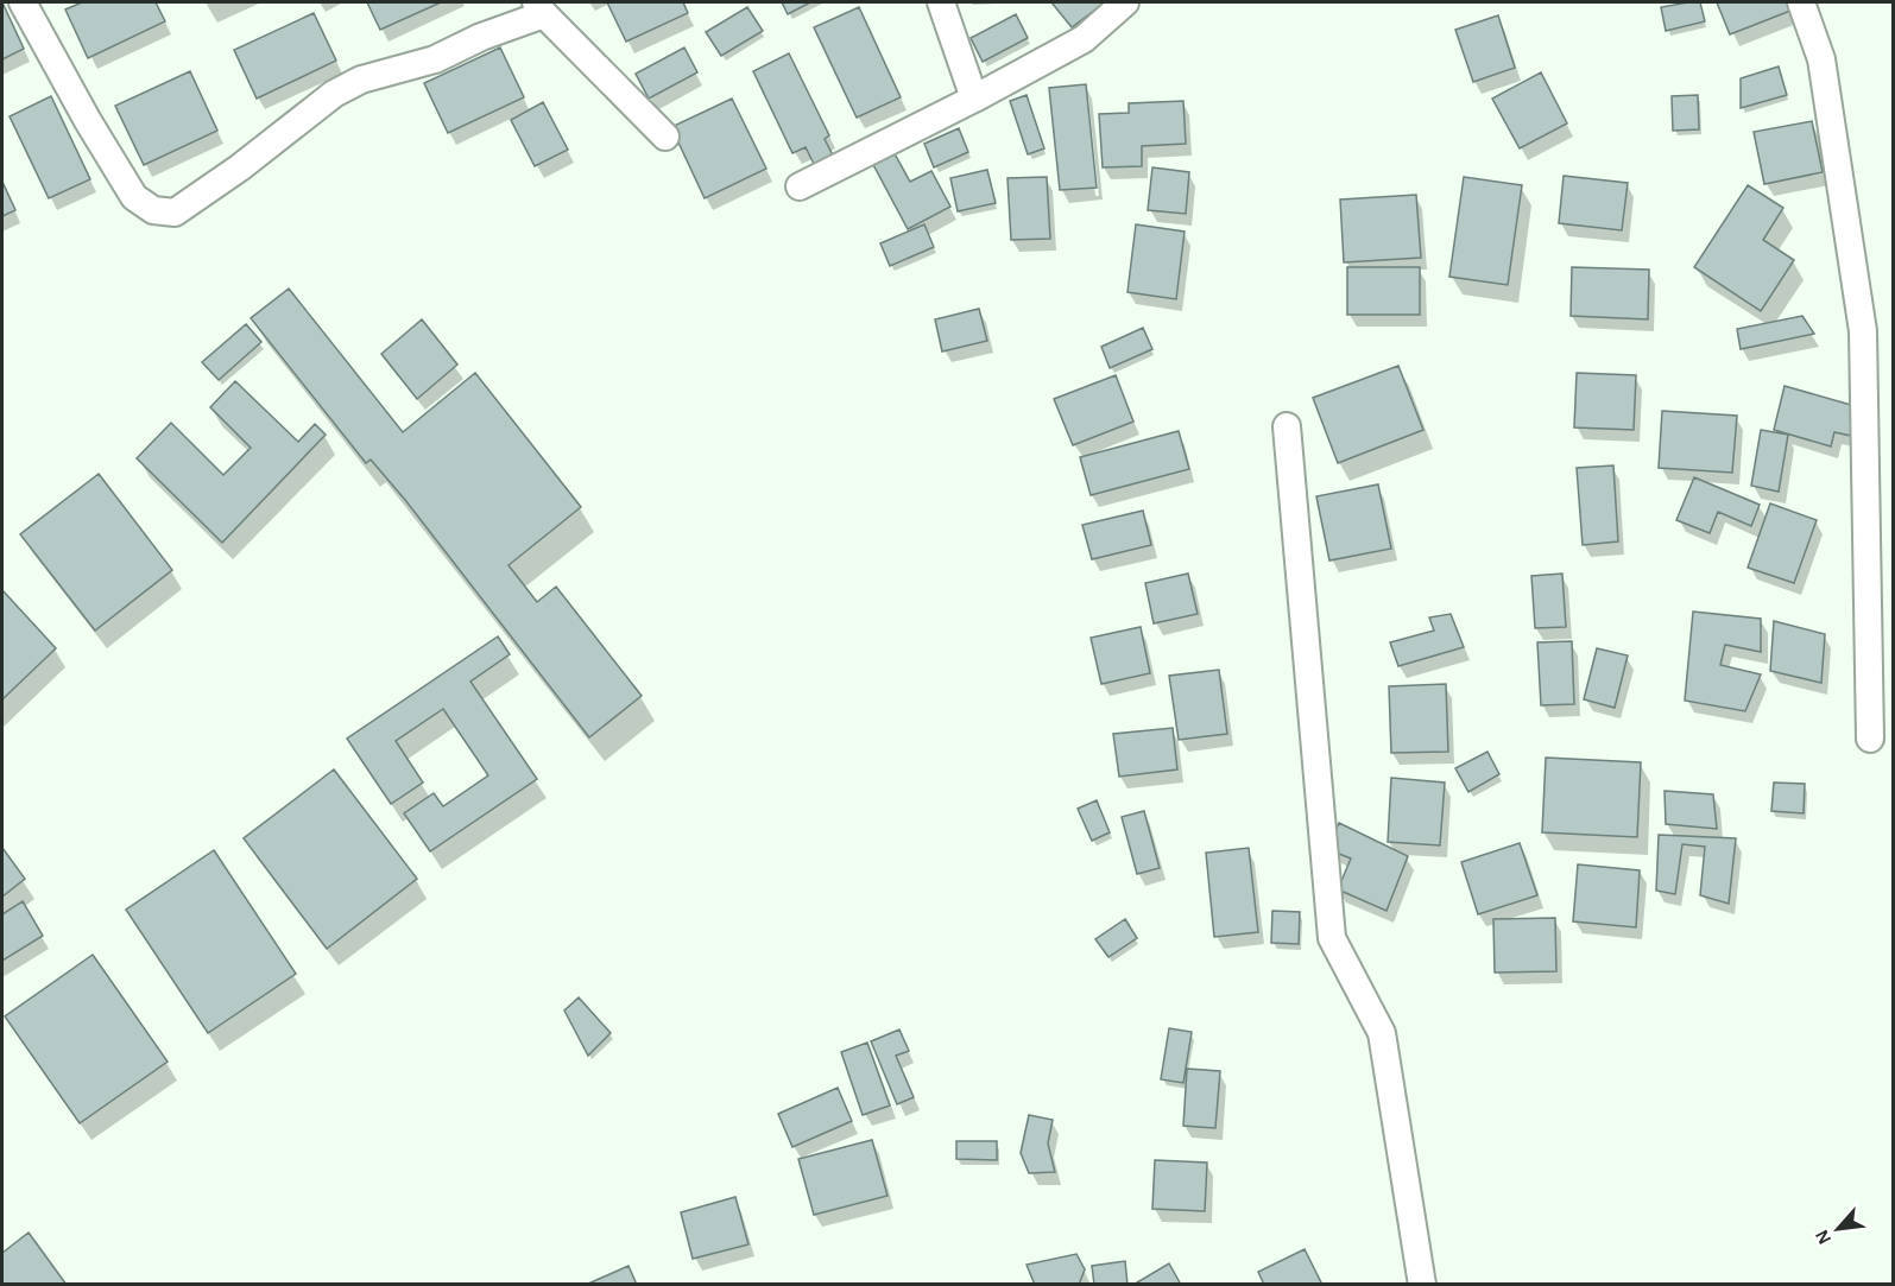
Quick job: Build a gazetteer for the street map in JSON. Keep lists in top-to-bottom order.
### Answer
{
  "north": "bottom left"
}
